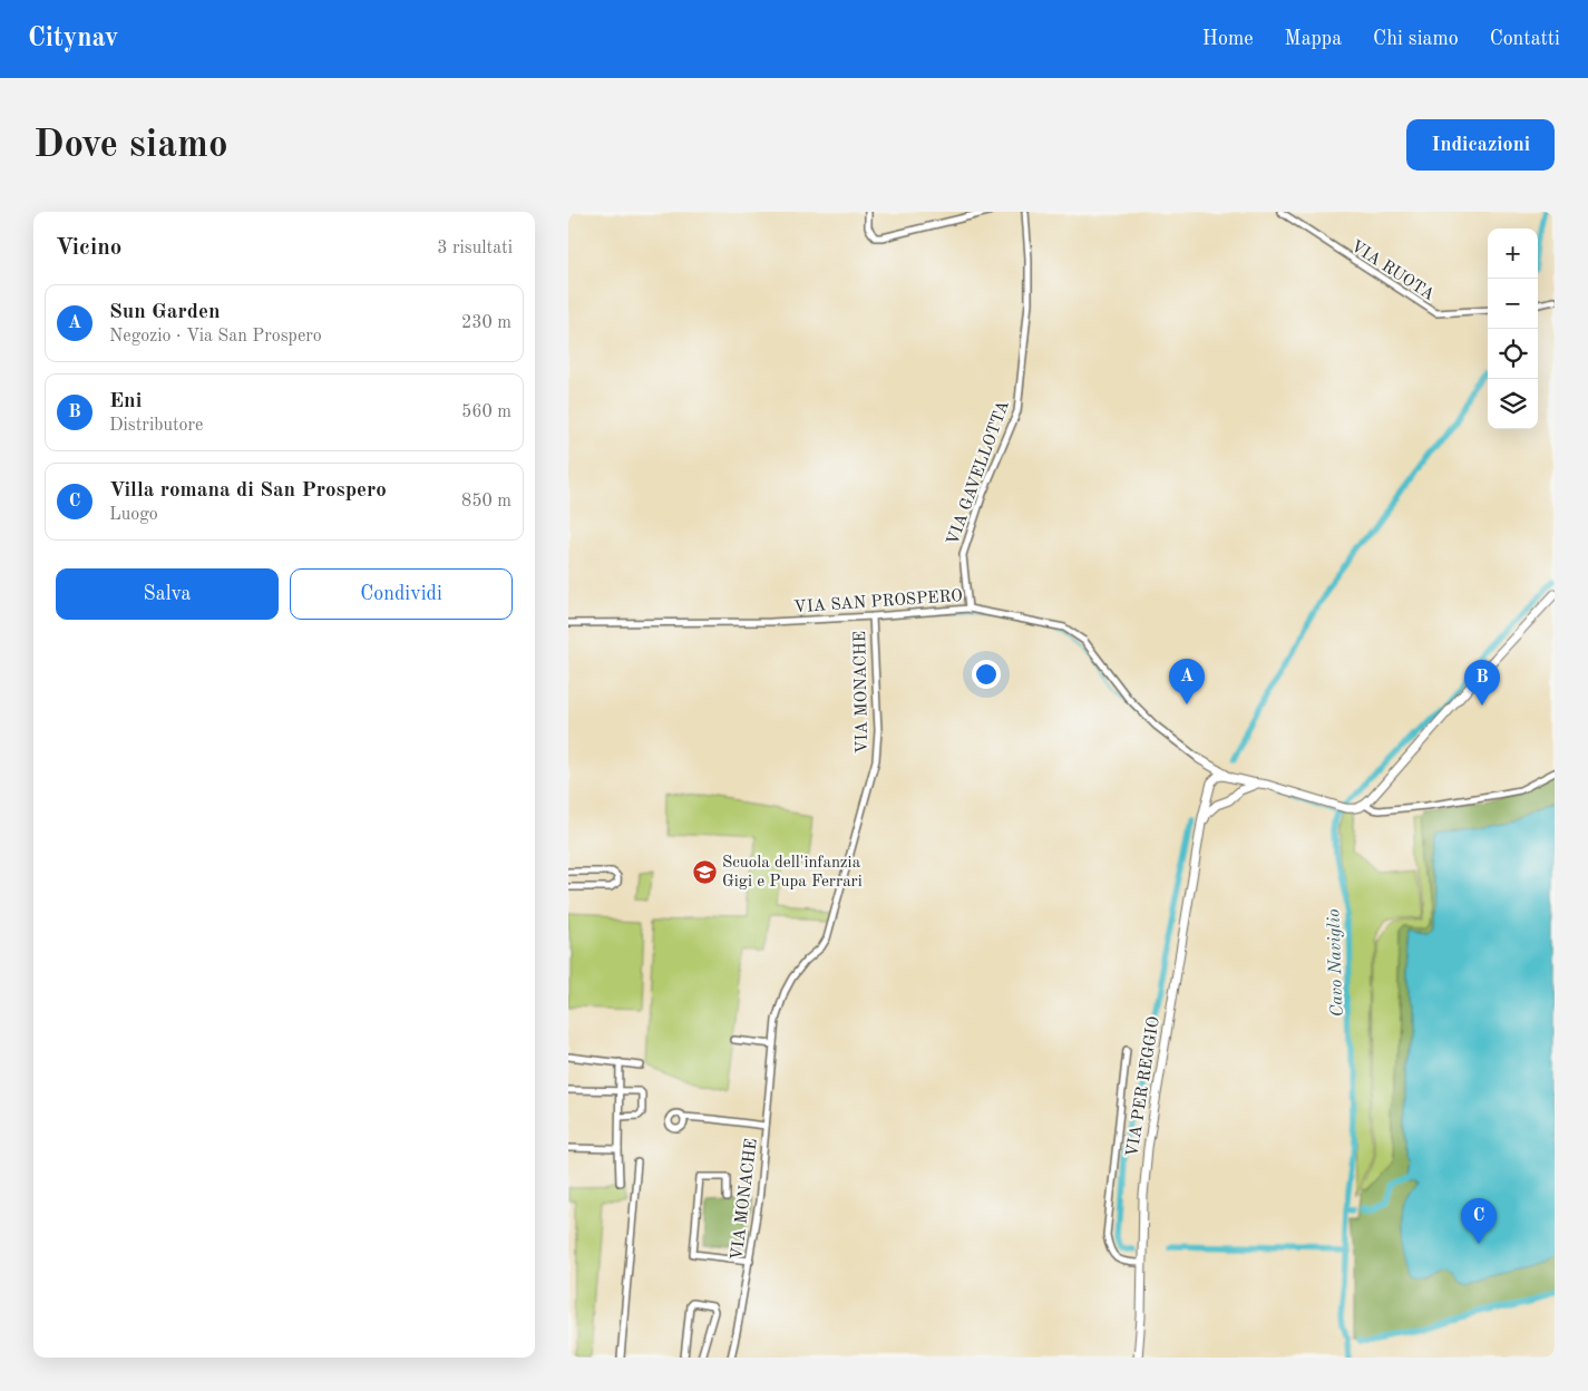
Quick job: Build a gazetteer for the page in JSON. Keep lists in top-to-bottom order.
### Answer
{
  "streets": {
    "main road": ["VIA SAN PROSPERO", "VIA PER REGGIO"],
    "street": ["VIA RUOTA", "VIA GAVELLOTTA", "VIA MONACHE"]
  },
  "crossings": [
    ["VIA GAVELLOTTA", "VIA SAN PROSPERO"],
    ["VIA SAN PROSPERO", "VIA MONACHE"],
    ["VIA SAN PROSPERO", "VIA PER REGGIO"]
  ],
  "water": ["Cavo Naviglio"],
  "places": {
    "school or university": ["Scuola dell'infanzia Gigi e Pupa Ferrari"]
  },
  "page": {
    "header": "Citynav",
    "nav": [
      "Home",
      "Mappa",
      "Chi siamo",
      "Contatti"
    ],
    "buttons": [
      "Indicazioni",
      ["Salva", "Condividi"]
    ],
    "title": "Dove siamo",
    "heading": ["Vicino", "3 risultati"],
    "map_buttons": ["+", "−"],
    "list": [
      {
        "mark": "A",
        "name": "Sun Garden",
        "note": "Negozio · Via San Prospero",
        "value": "230 m"
      },
      {
        "mark": "B",
        "name": "Eni",
        "note": "Distributore",
        "value": "560 m"
      },
      {
        "mark": "C",
        "name": "Villa romana di San Prospero",
        "note": "Luogo",
        "value": "850 m"
      }
    ],
    "pins": ["A", "B", "C"]
  }
}
